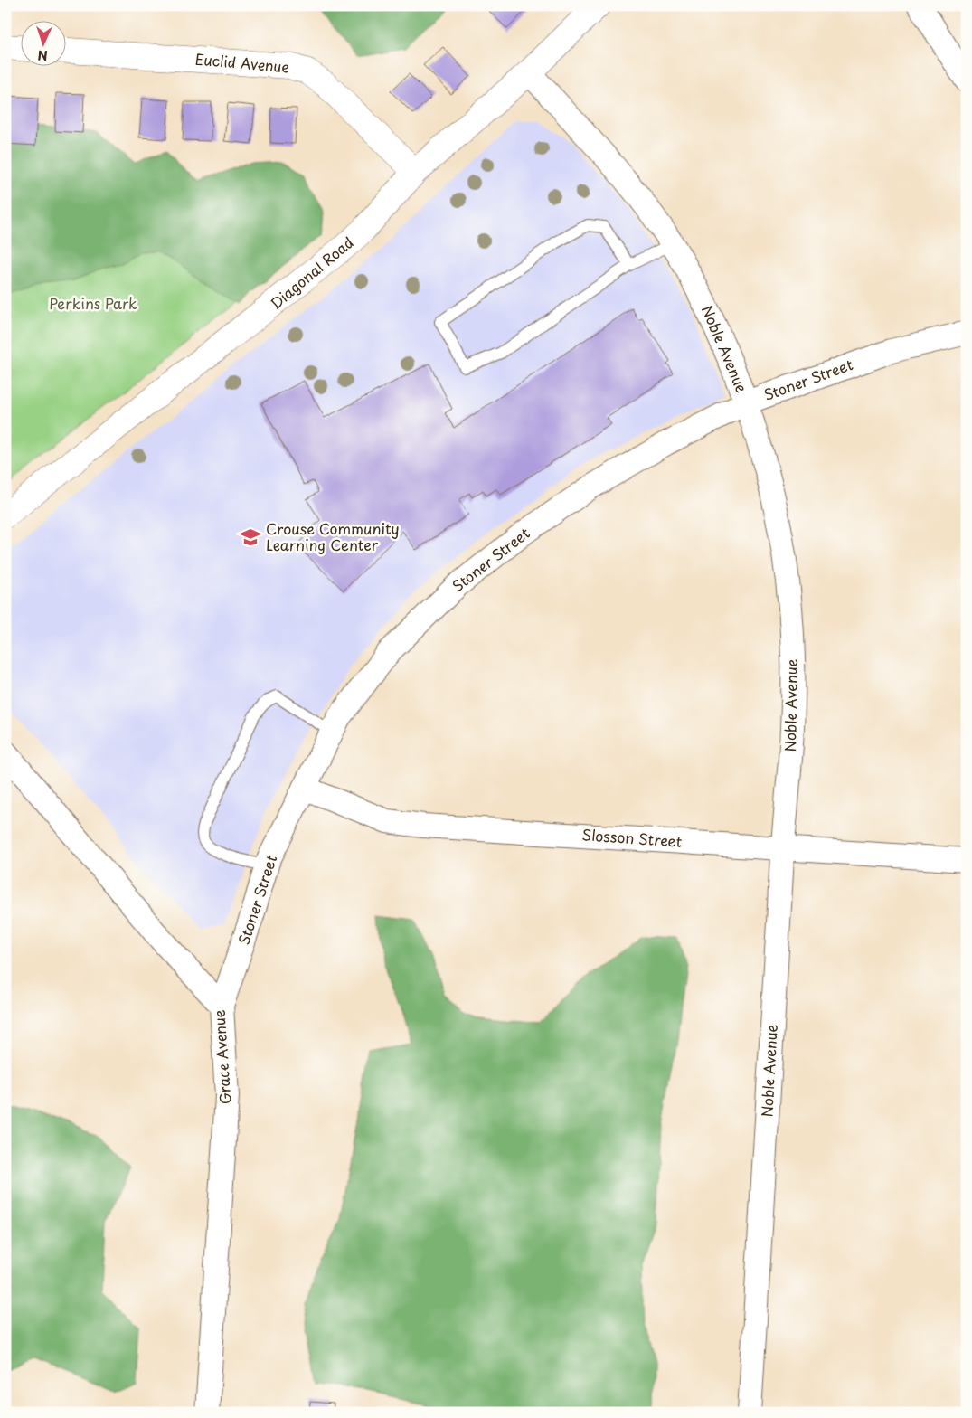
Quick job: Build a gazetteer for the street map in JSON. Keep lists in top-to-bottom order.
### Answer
{
  "streets": {
    "street": [
      "Euclid Avenue",
      "Diagonal Road",
      "Noble Avenue",
      "Stoner Street",
      "Slosson Street",
      "Grace Avenue"
    ]
  },
  "crossings": [
    ["Euclid Avenue", "Diagonal Road"],
    ["Diagonal Road", "Noble Avenue"],
    ["Noble Avenue", "Stoner Street"],
    ["Noble Avenue", "Slosson Street"],
    ["Stoner Street", "Slosson Street"],
    ["Stoner Street", "Grace Avenue"]
  ],
  "parks": ["Perkins Park"],
  "places": {
    "school or university": ["Crouse Community Learning Center"]
  },
  "north": "bottom"
}
